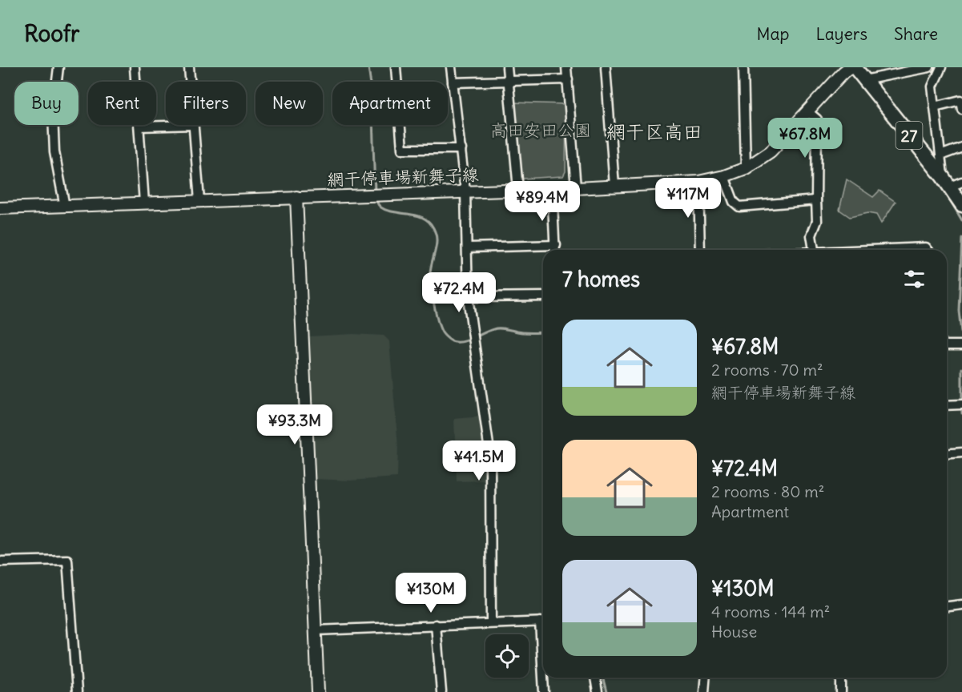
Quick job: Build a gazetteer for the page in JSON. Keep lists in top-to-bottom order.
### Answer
{
  "streets": {
    "main road": ["27", "網干停車場新舞子線"]
  },
  "districts": ["網干区高田"],
  "parks": ["高田安田公園"],
  "page": {
    "header": "Roofr",
    "nav": ["Map", "Layers", "Share"],
    "chip": [
      "Buy",
      "Rent",
      "Filters",
      "New",
      "Apartment"
    ],
    "price": [
      "¥67.8M",
      "¥117M",
      "¥89.4M",
      "¥72.4M",
      "¥93.3M",
      "¥41.5M",
      "¥130M"
    ],
    "heading": "7 homes",
    "list": [
      {
        "name": "¥67.8M",
        "note": "2 rooms · 70 m² · 網干停車場新舞子線"
      },
      {
        "name": "¥72.4M",
        "note": "2 rooms · 80 m² · Apartment"
      },
      {
        "name": "¥130M",
        "note": "4 rooms · 144 m² · House"
      }
    ]
  }
}
